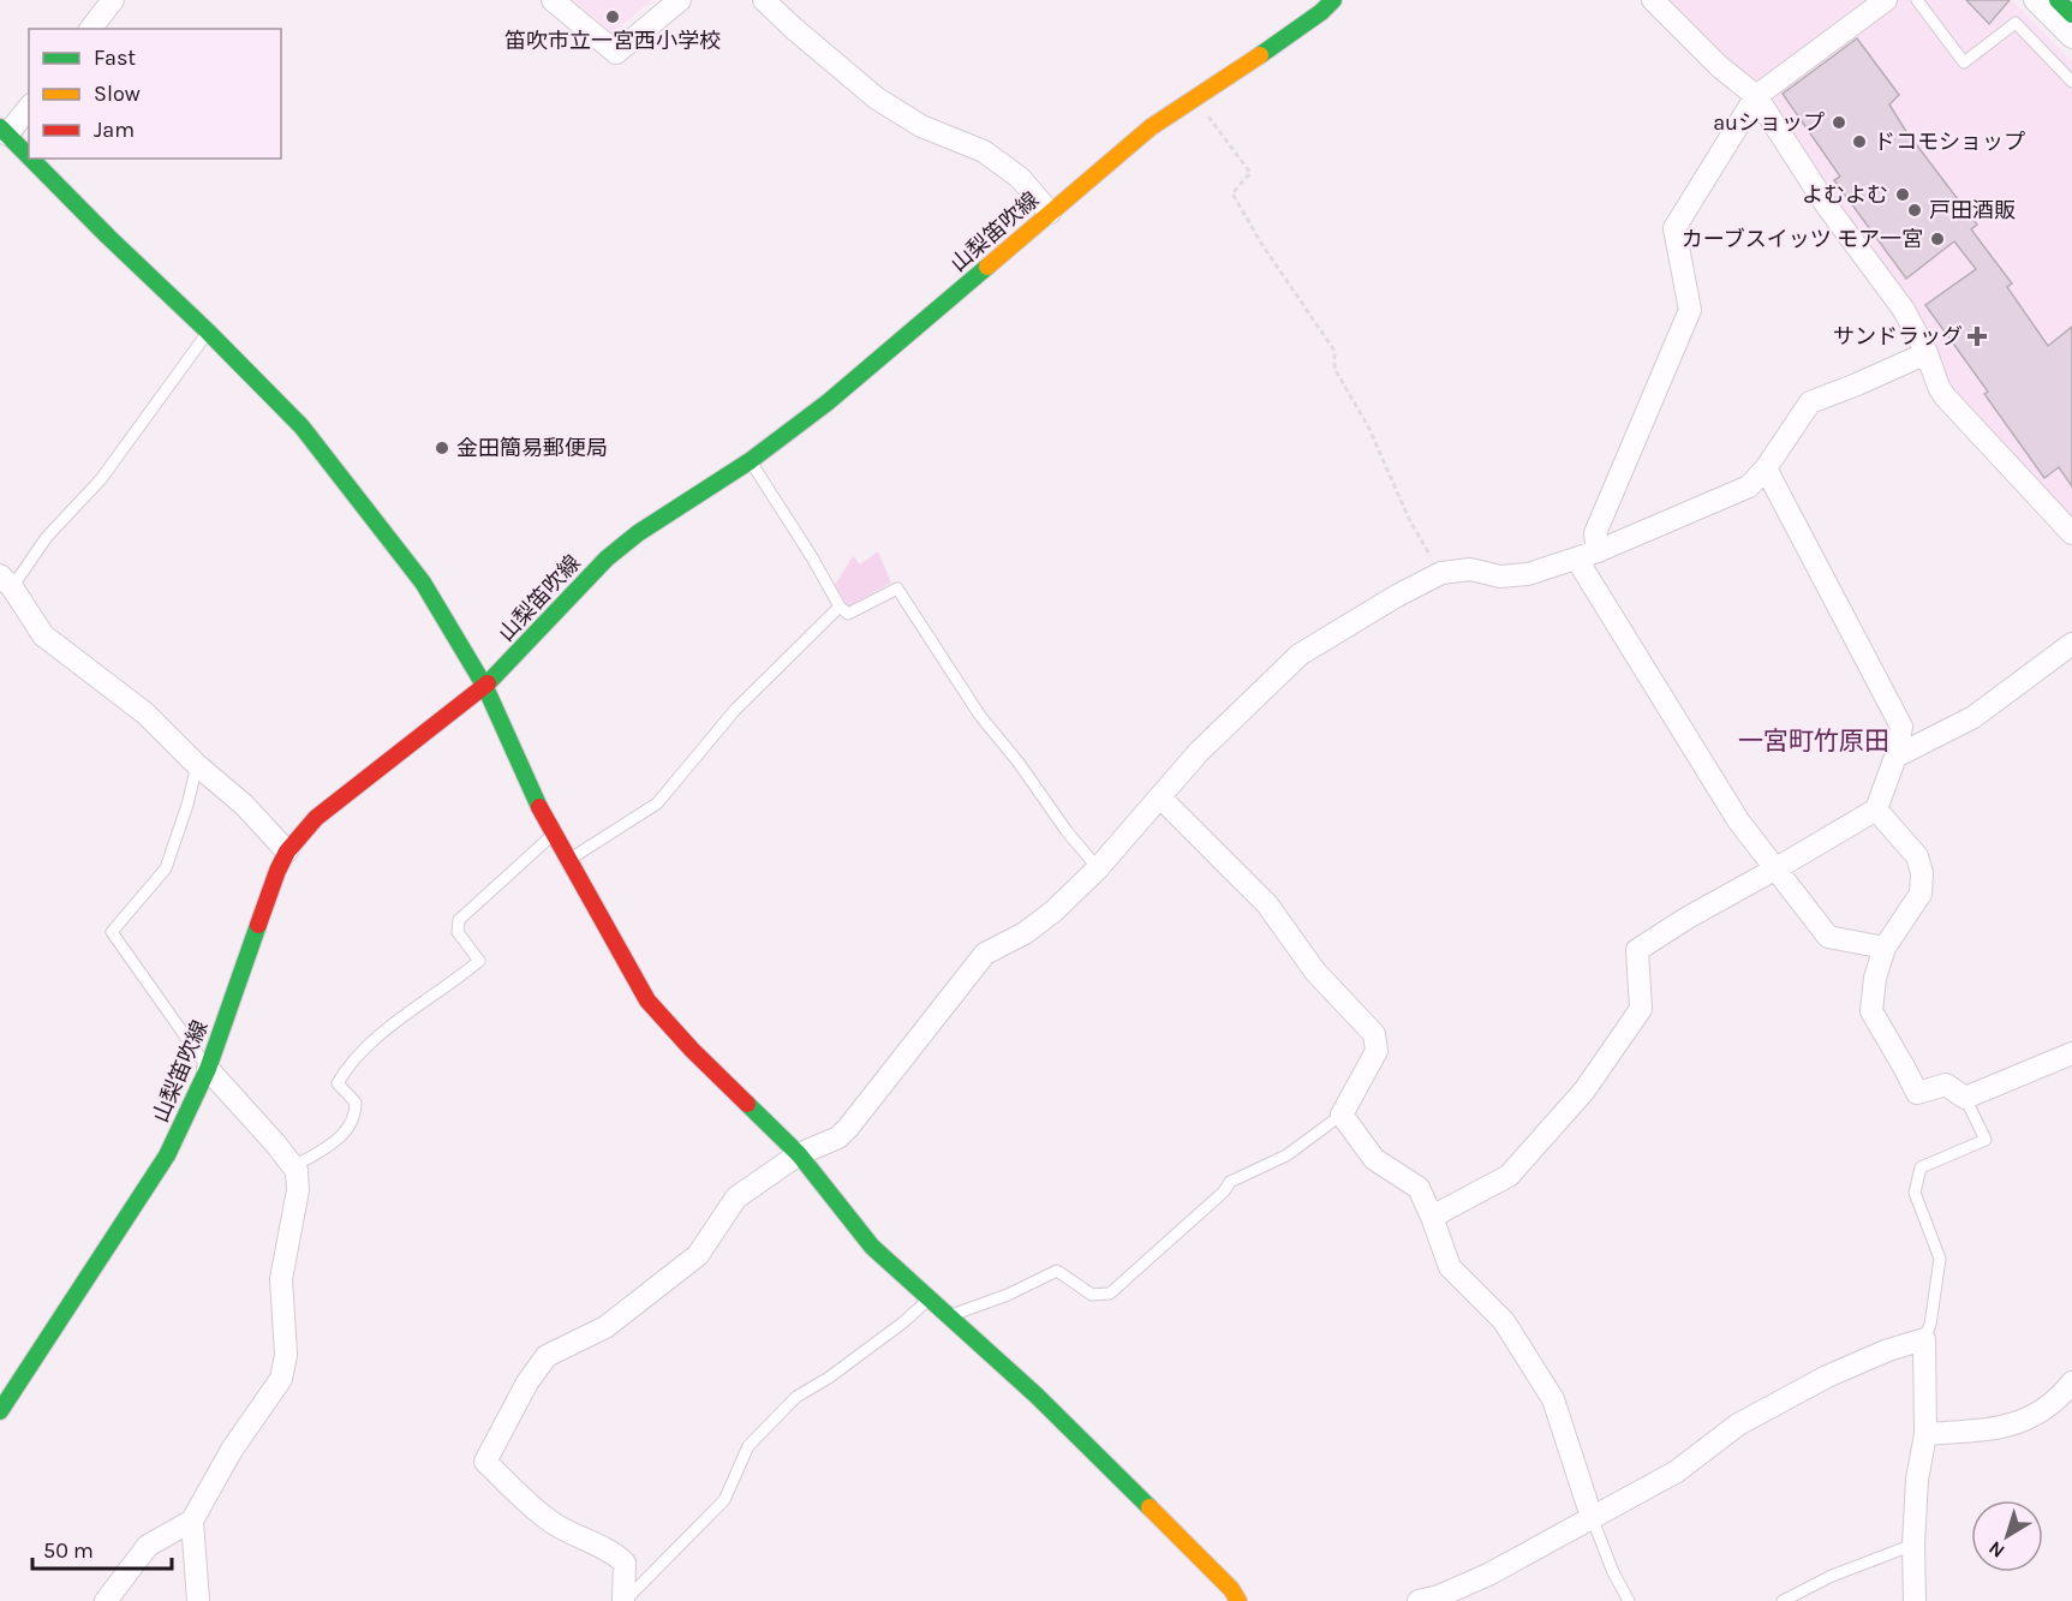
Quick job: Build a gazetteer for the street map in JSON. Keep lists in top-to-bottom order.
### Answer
{
  "streets": {
    "main road": ["山梨笛吹線"]
  },
  "districts": ["一宮町竹原田"],
  "places": {
    "other": [
      "笛吹市立一宮西小学校",
      "auショップ",
      "ドコモショップ",
      "よむよむ",
      "戸田酒販",
      "カーブスイッツ モア一宮",
      "金田簡易郵便局"
    ],
    "health": ["サンドラッグ"]
  },
  "legend": ["Fast", "Slow", "Jam"],
  "scale_bar": "50 m",
  "north": "bottom left"
}
